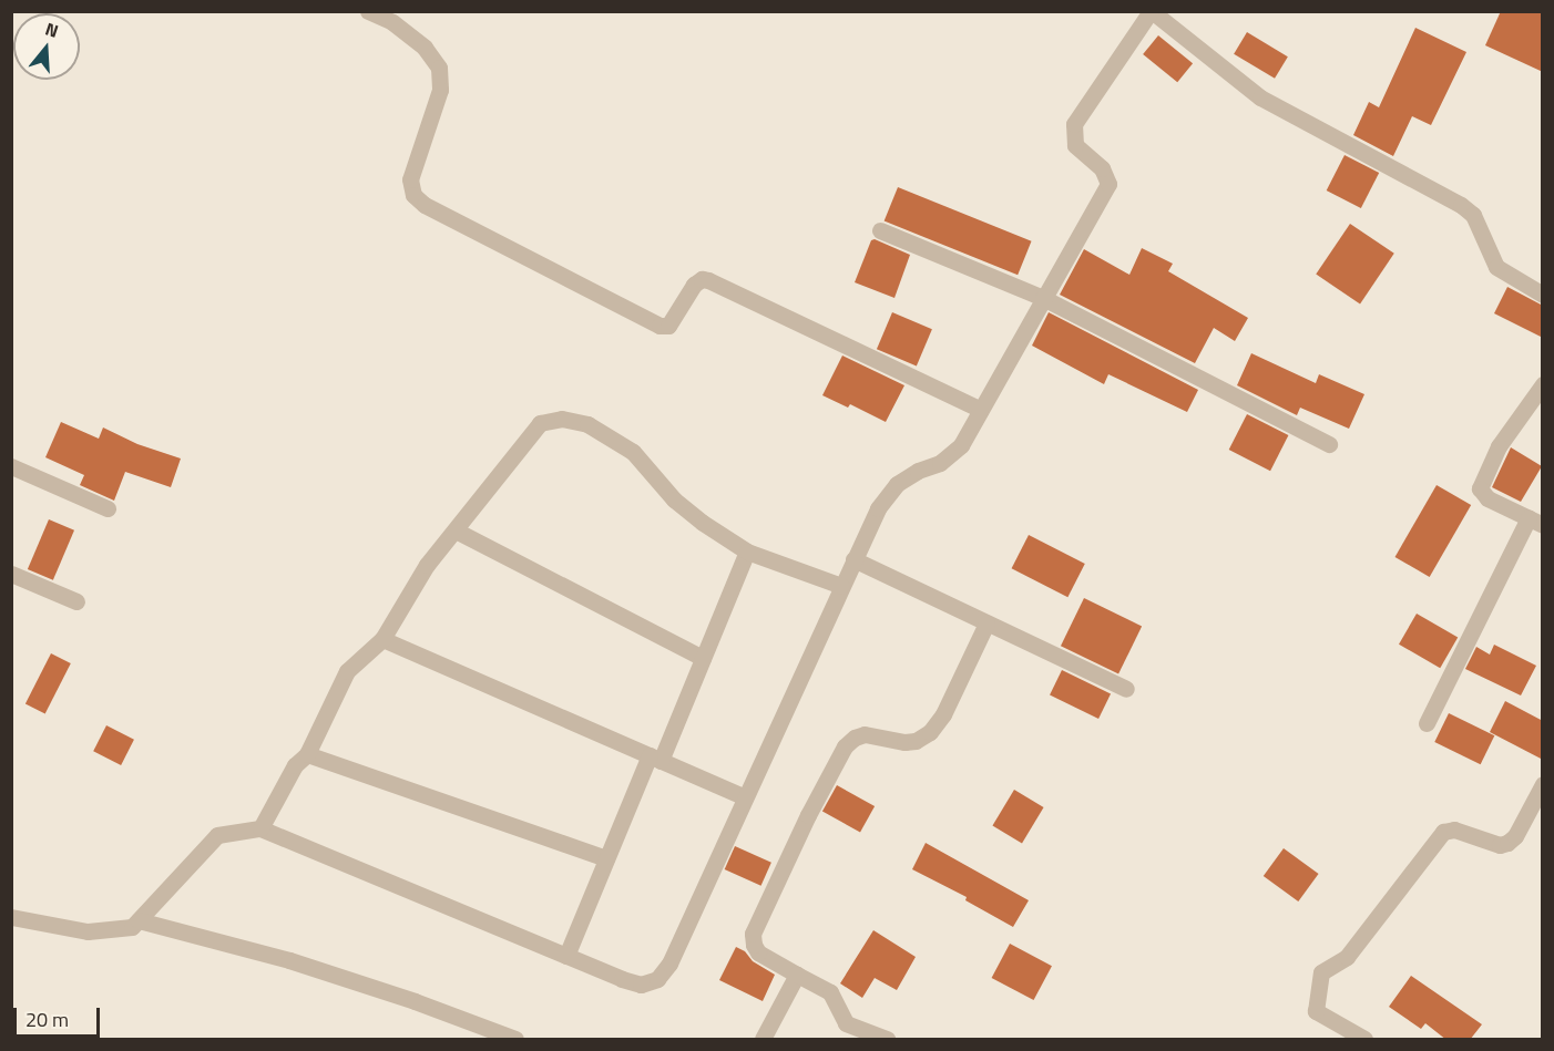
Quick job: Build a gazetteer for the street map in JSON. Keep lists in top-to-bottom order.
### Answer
{
  "scale_bar": "20 m",
  "north": "top"
}
